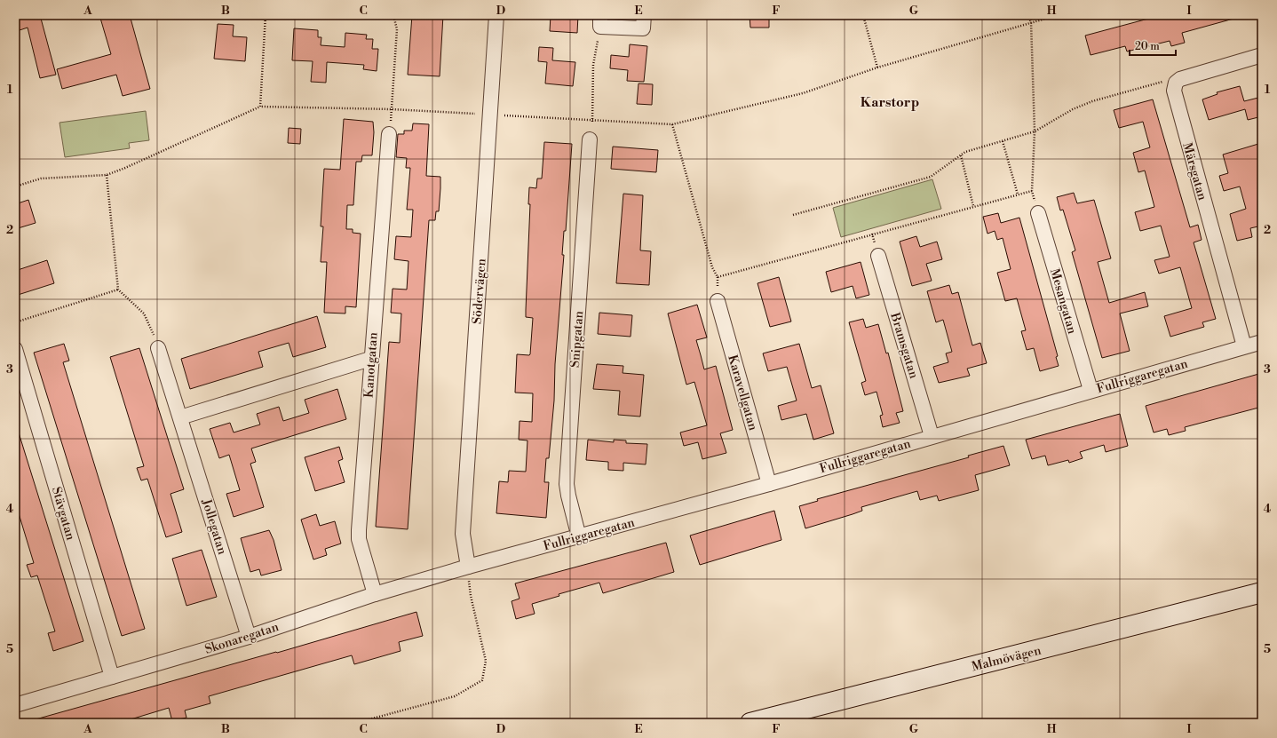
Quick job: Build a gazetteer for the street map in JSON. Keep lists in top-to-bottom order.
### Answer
{
  "streets": {
    "main road": ["Malmövägen"],
    "street": [
      "Märsgatan",
      "Södervägen",
      "Mesangatan",
      "Snipgatan",
      "Bramsgatan",
      "Kanotgatan",
      "Fullriggaregatan",
      "Karavellgatan",
      "Stävgatan",
      "Jollegatan",
      "Skonaregatan"
    ]
  },
  "crossings": [
    ["Märsgatan", "Fullriggaregatan"],
    ["Södervägen", "Fullriggaregatan"],
    ["Södervägen", "Skonaregatan"],
    ["Mesangatan", "Fullriggaregatan"],
    ["Snipgatan", "Fullriggaregatan"],
    ["Bramsgatan", "Fullriggaregatan"],
    ["Kanotgatan", "Skonaregatan"],
    ["Fullriggaregatan", "Karavellgatan"],
    ["Fullriggaregatan", "Skonaregatan"],
    ["Stävgatan", "Skonaregatan"],
    ["Jollegatan", "Skonaregatan"]
  ],
  "districts": ["Karstorp"],
  "scale_bar": "20 m",
  "grid": {
    "columns": [
      "A",
      "B",
      "C",
      "D",
      "E",
      "F",
      "G",
      "H",
      "I"
    ],
    "rows": [
      "1",
      "2",
      "3",
      "4",
      "5"
    ]
  }
}
